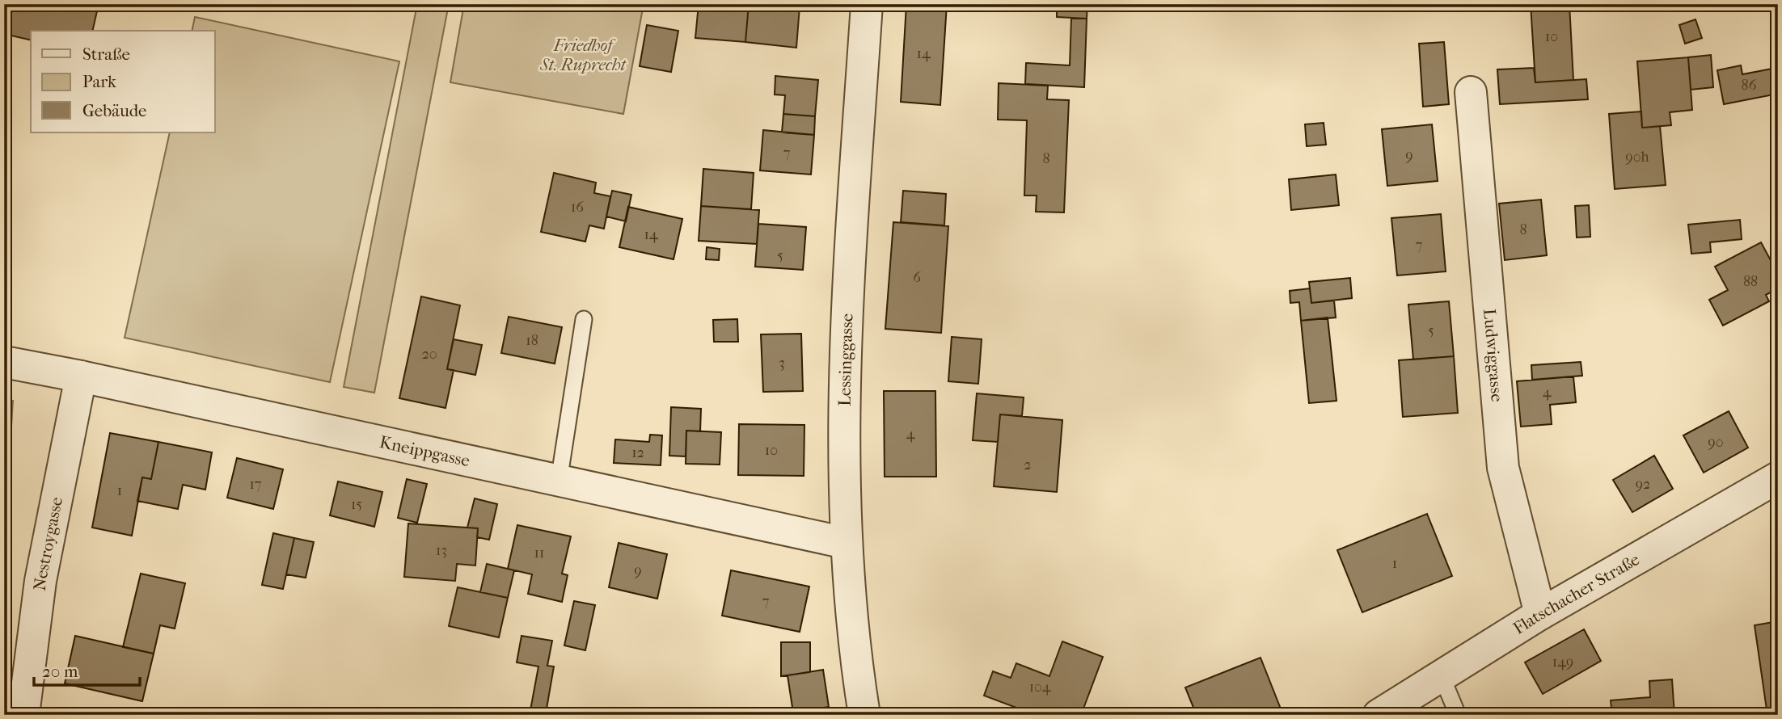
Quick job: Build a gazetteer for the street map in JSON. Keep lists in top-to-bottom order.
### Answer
{
  "streets": {
    "street": [
      "Ludwiggasse",
      "Lessinggasse",
      "Kneippgasse",
      "Nestroygasse",
      "Flatschacher Straße"
    ]
  },
  "crossings": [
    ["Ludwiggasse", "Flatschacher Straße"],
    ["Lessinggasse", "Kneippgasse"],
    ["Kneippgasse", "Nestroygasse"]
  ],
  "parks": ["Friedhof St. Ruprecht"],
  "house_numbers": [
    "10",
    "14",
    "86",
    "7",
    "9",
    "90h",
    "8",
    "16",
    "8",
    "14",
    "7",
    "5",
    "6",
    "88",
    "5",
    "18",
    "20",
    "3",
    "4",
    "4",
    "90",
    "10",
    "12",
    "2",
    "17",
    "92",
    "1",
    "15",
    "13",
    "11",
    "1",
    "9",
    "7",
    "149",
    "104"
  ],
  "legend": ["Straße", "Park", "Gebäude"],
  "scale_bar": "20 m"
}
